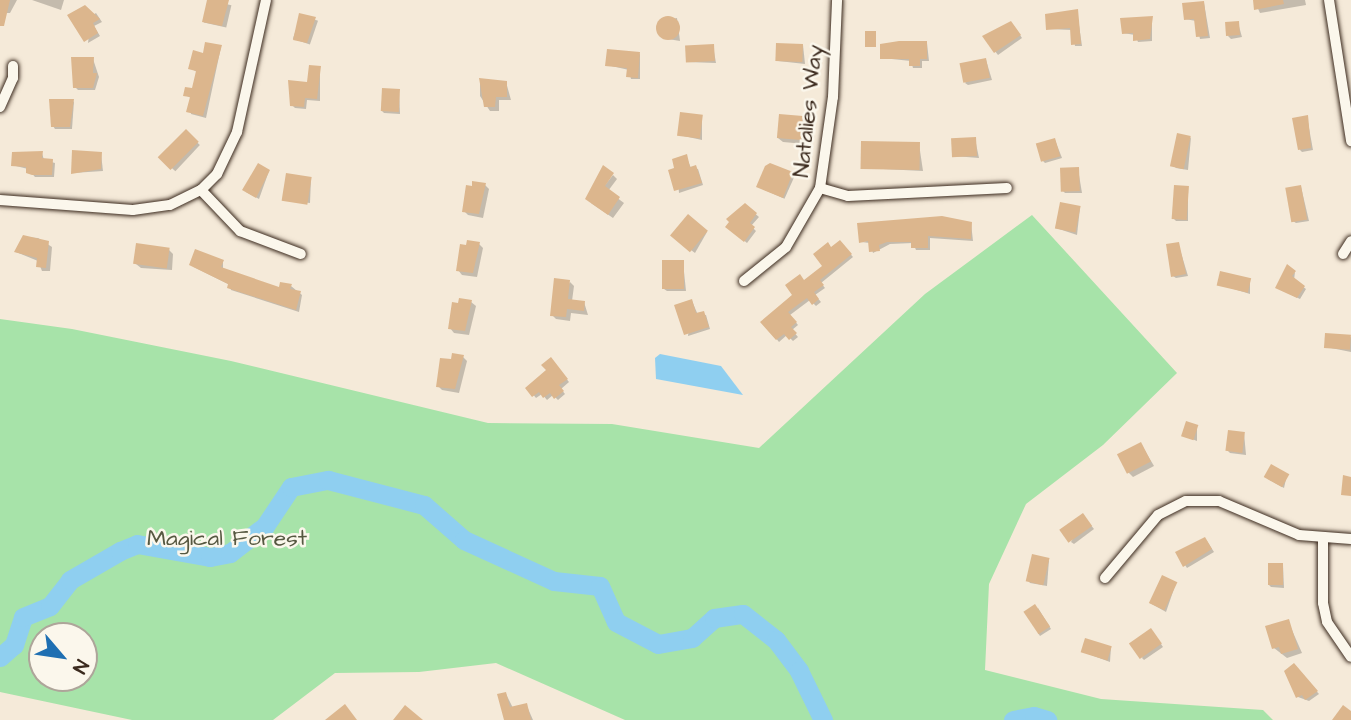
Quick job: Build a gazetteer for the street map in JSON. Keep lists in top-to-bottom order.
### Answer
{
  "streets": {
    "street": ["Natalies Way"]
  },
  "parks": ["Magical Forest"],
  "north": "bottom right"
}
